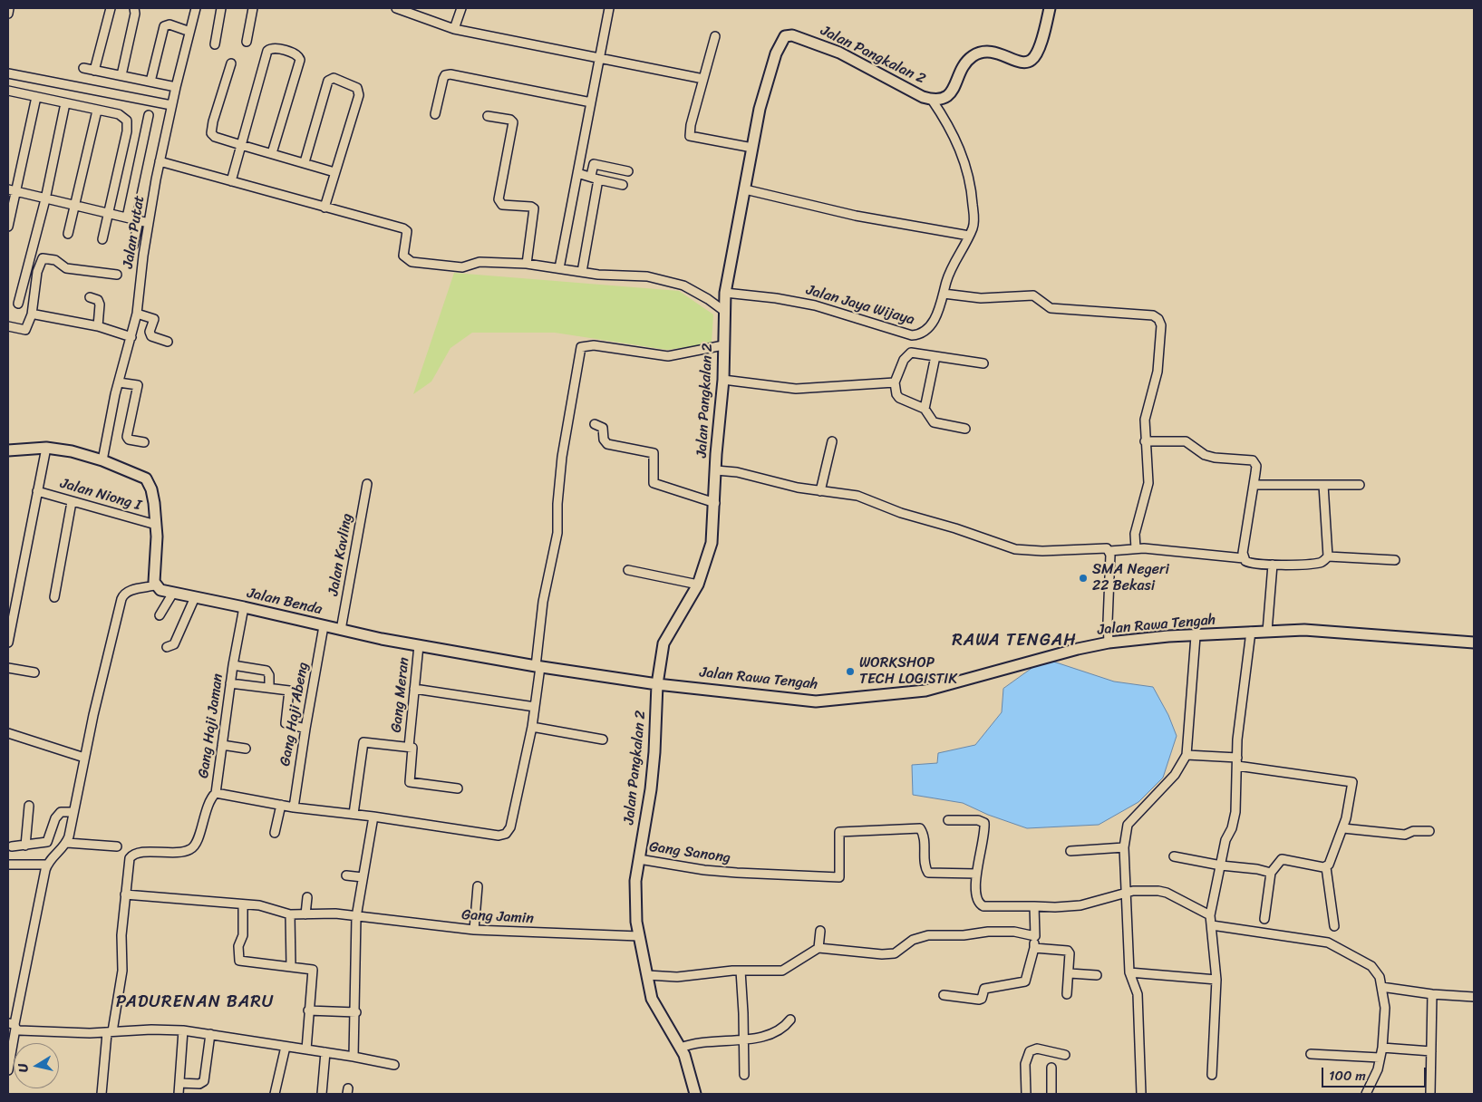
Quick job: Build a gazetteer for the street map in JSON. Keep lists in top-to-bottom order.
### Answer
{
  "streets": {
    "street": [
      "Jalan Pangkalan 2",
      "Jalan Putat",
      "Jalan Jaya Wijaya",
      "Jalan Niong I",
      "Jalan Kavling",
      "Jalan Benda",
      "Jalan Rawa Tengah",
      "Gang Meran",
      "Gang Haji Abeng",
      "Gang Haji Jaman",
      "Gang Sanong",
      "Gang Jamin"
    ]
  },
  "crossings": [
    ["Jalan Pangkalan 2", "Jalan Jaya Wijaya"],
    ["Jalan Pangkalan 2", "Jalan Benda"],
    ["Jalan Pangkalan 2", "Jalan Rawa Tengah"],
    ["Jalan Pangkalan 2", "Gang Sanong"],
    ["Jalan Pangkalan 2", "Gang Jamin"],
    ["Jalan Kavling", "Jalan Benda"],
    ["Jalan Benda", "Jalan Rawa Tengah"],
    ["Jalan Benda", "Gang Meran"],
    ["Jalan Benda", "Gang Haji Abeng"],
    ["Jalan Benda", "Gang Haji Jaman"],
    ["Gang Haji Jaman", "Gang Jamin"]
  ],
  "districts": ["RAWA TENGAH", "PADURENAN BARU"],
  "places": ["SMA Negeri 22 Bekasi", "WORKSHOP TECH LOGISTIK"],
  "scale_bar": "100 m",
  "north": "left"
}
